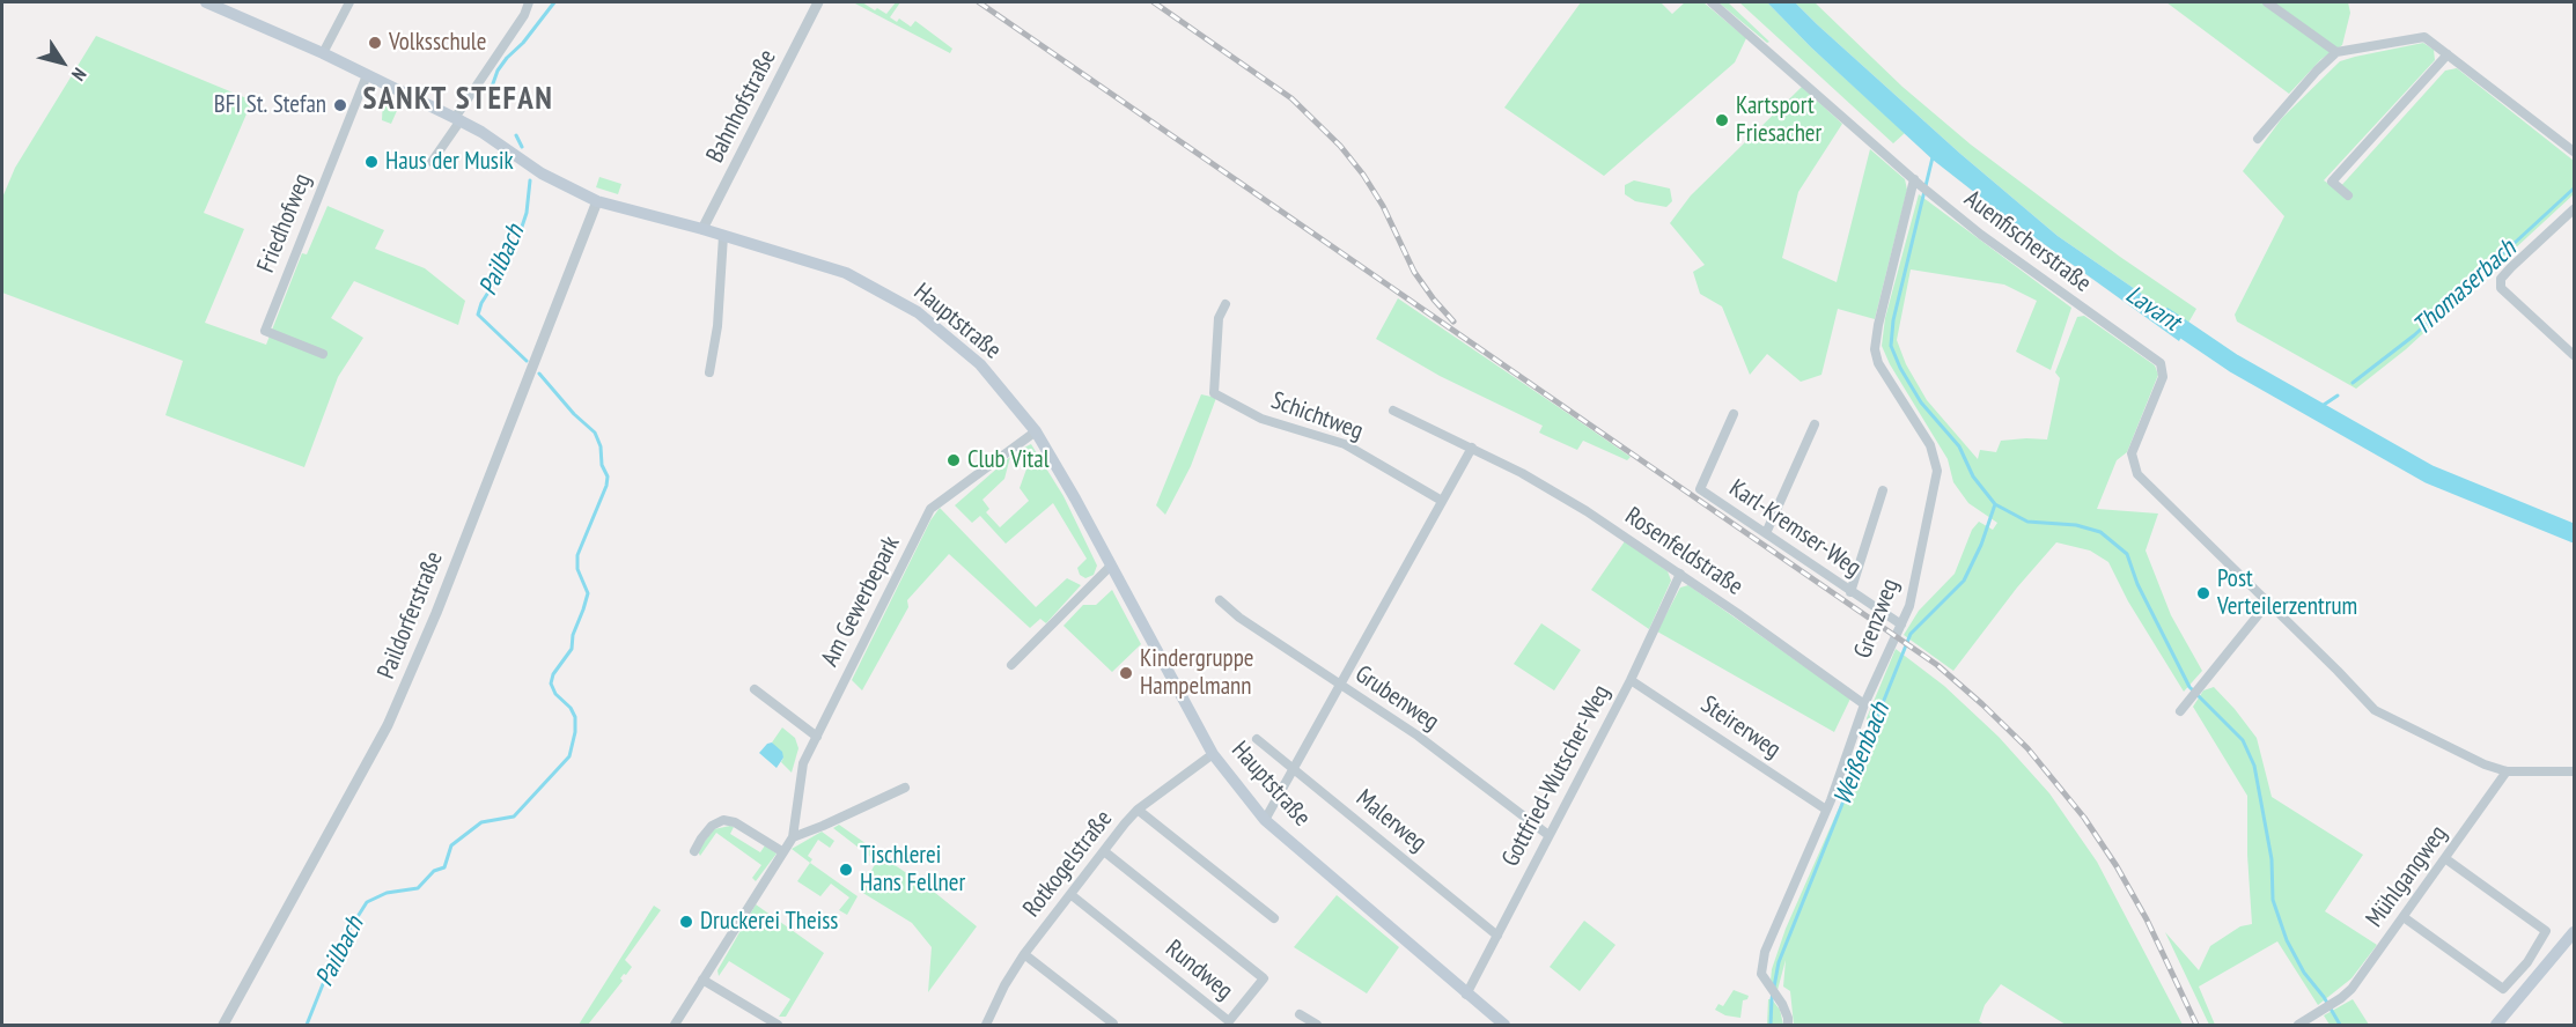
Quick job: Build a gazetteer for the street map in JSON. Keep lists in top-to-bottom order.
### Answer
{
  "streets": {
    "main road": ["Hauptstraße"],
    "street": [
      "Bahnhofstraße",
      "Friedhofweg",
      "Auenfischerstraße",
      "Schichtweg",
      "Karl-Kremser-Weg",
      "Rosenfeldstraße",
      "Am Gewerbepark",
      "Paildorferstraße",
      "Grenzweg",
      "Grubenweg",
      "Steirerweg",
      "Gottfried-Wutscher-Weg",
      "Malerweg",
      "Rotkogelstraße",
      "Mühlgangweg",
      "Rundweg"
    ]
  },
  "crossings": [
    ["Bahnhofstraße", "Hauptstraße"],
    ["Friedhofweg", "Hauptstraße"],
    ["Auenfischerstraße", "Grenzweg"],
    ["Auenfischerstraße", "Mühlgangweg"],
    ["Hauptstraße", "Am Gewerbepark"],
    ["Hauptstraße", "Paildorferstraße"],
    ["Hauptstraße", "Gottfried-Wutscher-Weg"],
    ["Hauptstraße", "Rotkogelstraße"],
    ["Karl-Kremser-Weg", "Grenzweg"],
    ["Rosenfeldstraße", "Grenzweg"],
    ["Rosenfeldstraße", "Gottfried-Wutscher-Weg"],
    ["Grenzweg", "Steirerweg"],
    ["Grubenweg", "Gottfried-Wutscher-Weg"],
    ["Steirerweg", "Gottfried-Wutscher-Weg"],
    ["Gottfried-Wutscher-Weg", "Malerweg"],
    ["Rotkogelstraße", "Rundweg"]
  ],
  "districts": ["SANKT STEFAN"],
  "water": [
    "Pailbach",
    "Thomaserbach",
    "Lavant",
    "Weißenbach"
  ],
  "places": [
    "Volksschule",
    "BFI St. Stefan",
    "Kartsport Friesacher",
    "Haus der Musik",
    "Club Vital",
    "Post Verteilerzentrum",
    "Kindergruppe Hampelmann",
    "Tischlerei Hans Fellner",
    "Druckerei Theiss"
  ],
  "north": "bottom right"
}
